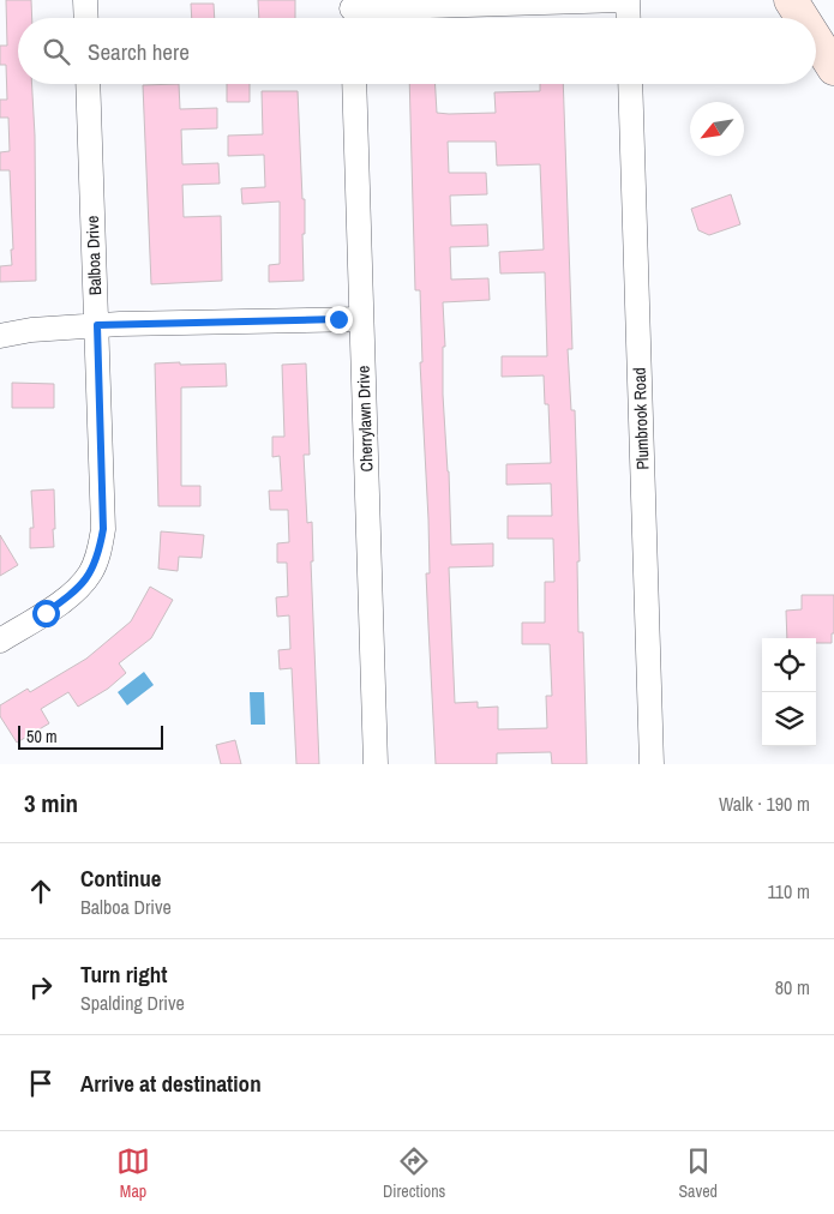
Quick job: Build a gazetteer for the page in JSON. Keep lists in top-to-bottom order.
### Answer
{
  "streets": {
    "street": ["Balboa Drive", "Cherrylawn Drive", "Plumbrook Road"]
  },
  "scale_bar": "50 m",
  "north": "bottom left",
  "page": {
    "search": "Search here",
    "scale": "50 m",
    "heading": ["3 min", "Walk · 190 m"],
    "list": [
      ["Continue", "Balboa Drive", "110 m"],
      ["Turn right", "Spalding Drive", "80 m"],
      "Arrive at destination"
    ],
    "nav": ["Map", "Directions", "Saved"]
  }
}
